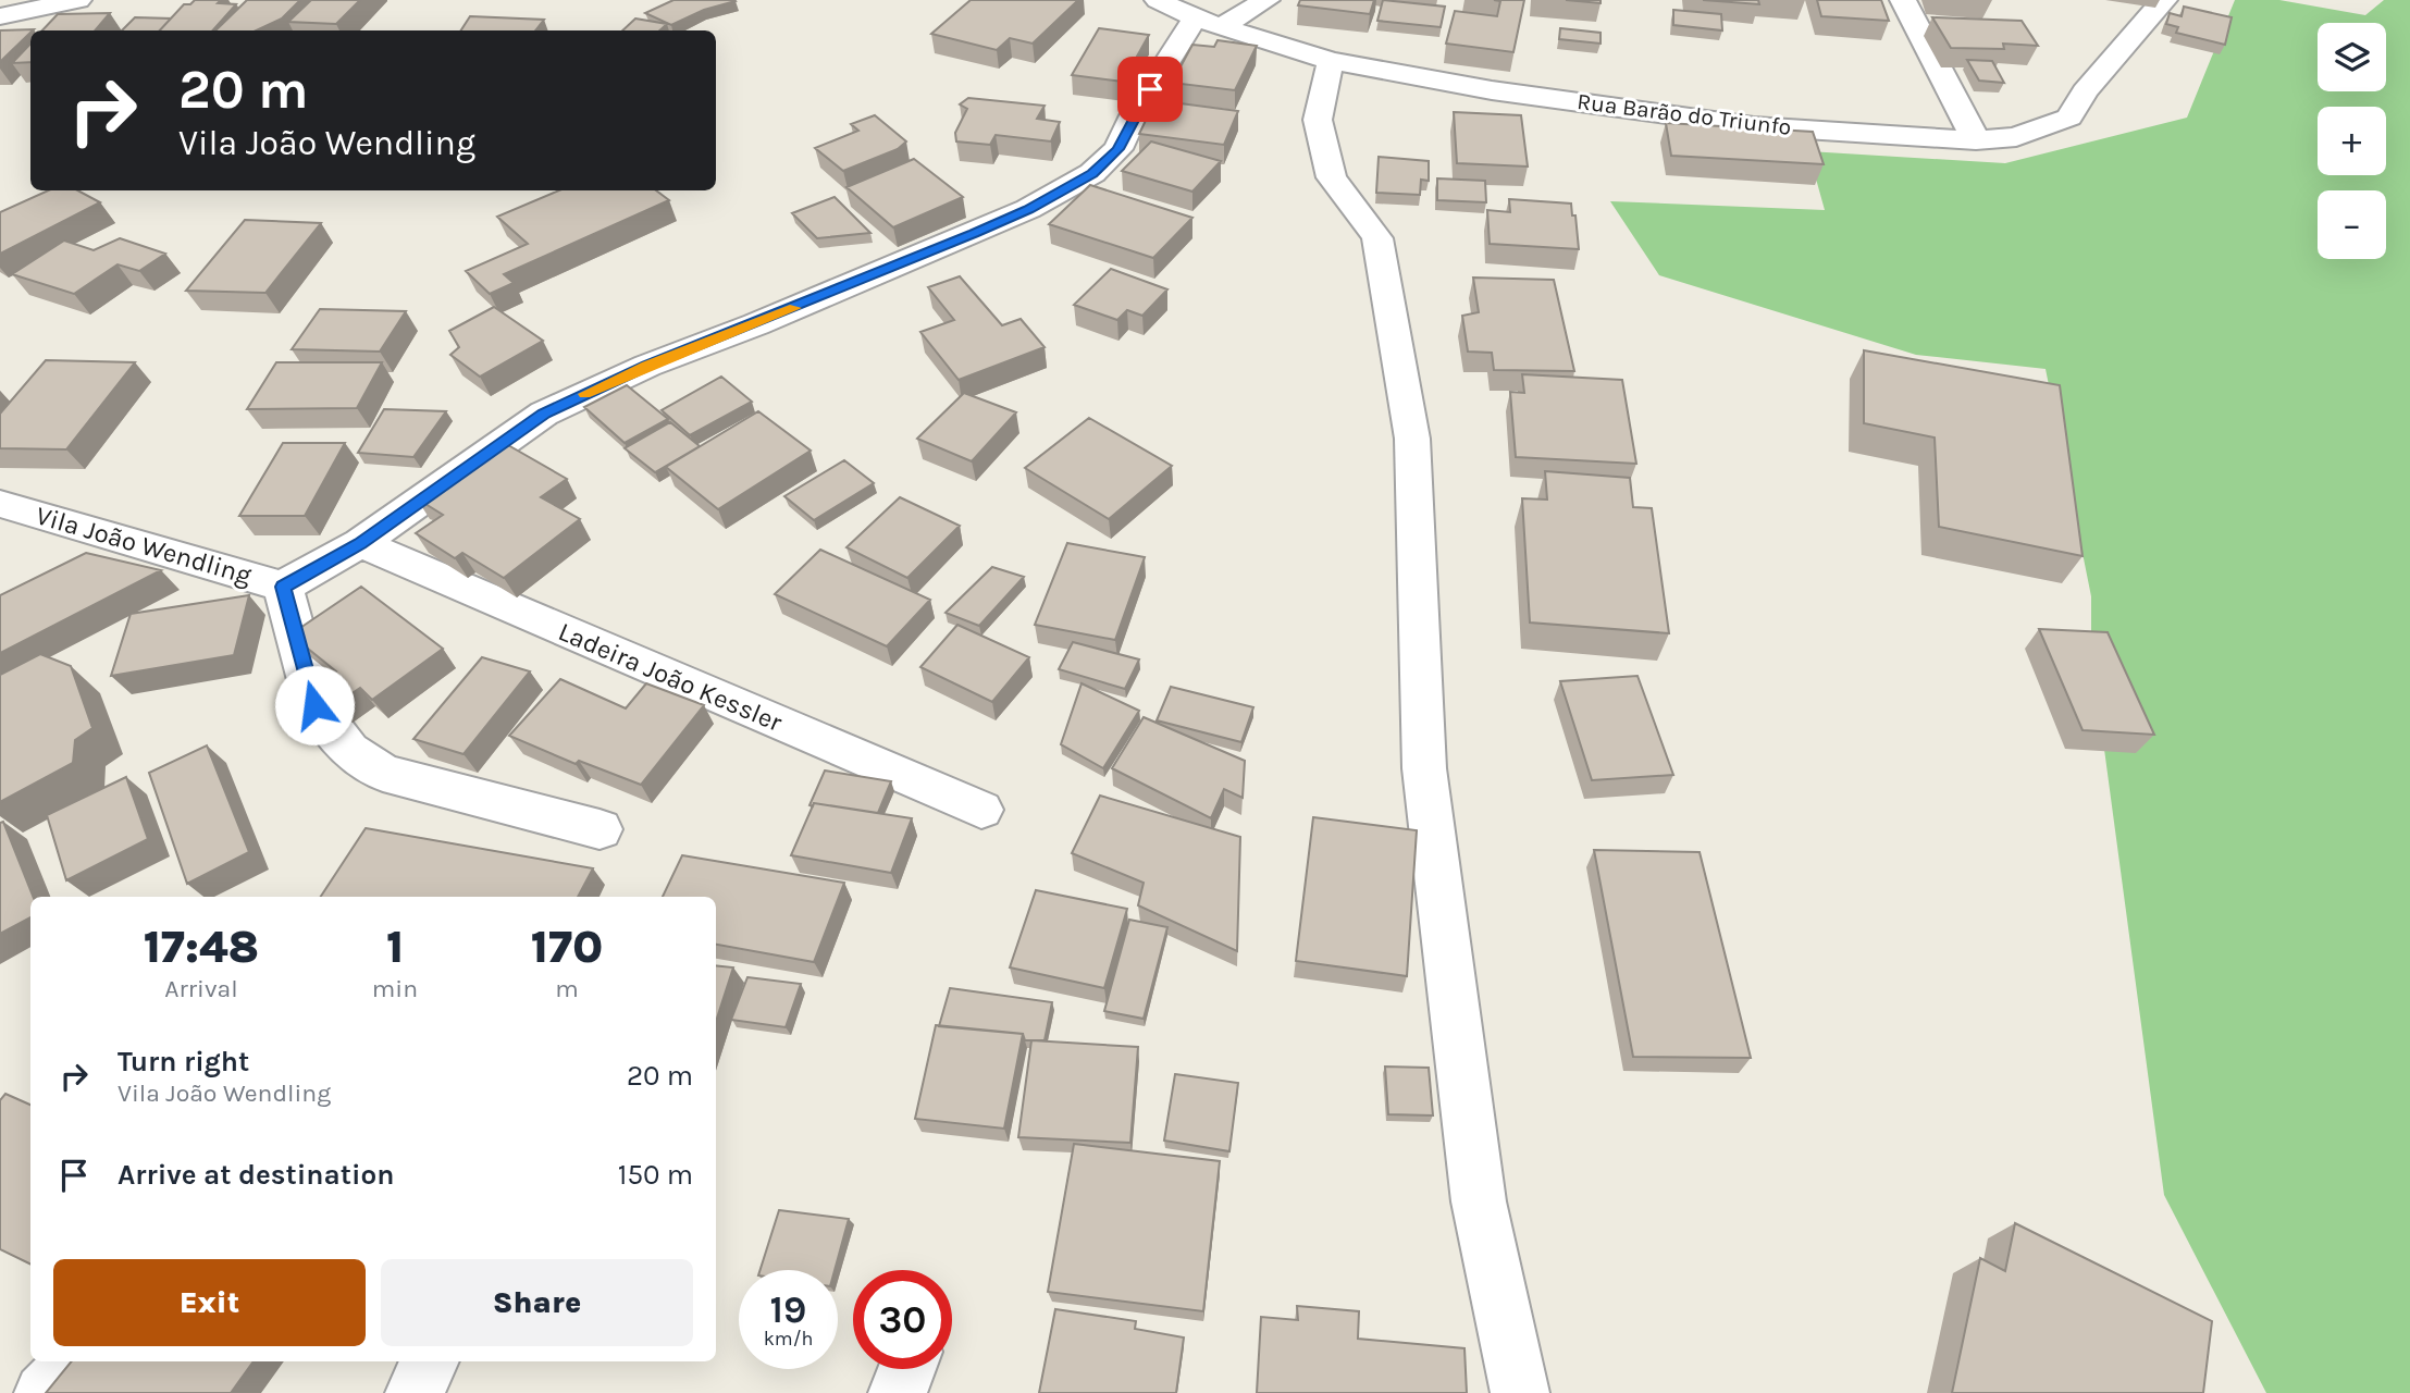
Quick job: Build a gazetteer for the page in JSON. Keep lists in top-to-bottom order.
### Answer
{
  "streets": {
    "street": ["Rua Barão do Triunfo", "Vila João Wendling", "Ladeira João Kessler"]
  },
  "crossings": [
    ["Rua Barão do Triunfo", "Vila João Wendling"],
    ["Vila João Wendling", "Ladeira João Kessler"]
  ],
  "page": {
    "map_buttons": ["+", "−"],
    "turn": ["20 m", "Vila João Wendling"],
    "eta": [
      "17:48",
      "Arrival",
      "1",
      "min",
      "170",
      "m"
    ],
    "list": [
      {
        "name": "Turn right",
        "note": "Vila João Wendling",
        "value": "20 m"
      },
      {
        "name": "Arrive at destination",
        "value": "150 m"
      }
    ],
    "buttons": ["Exit", "Share"],
    "speed": "19 km/h",
    "limit": "30"
  }
}
